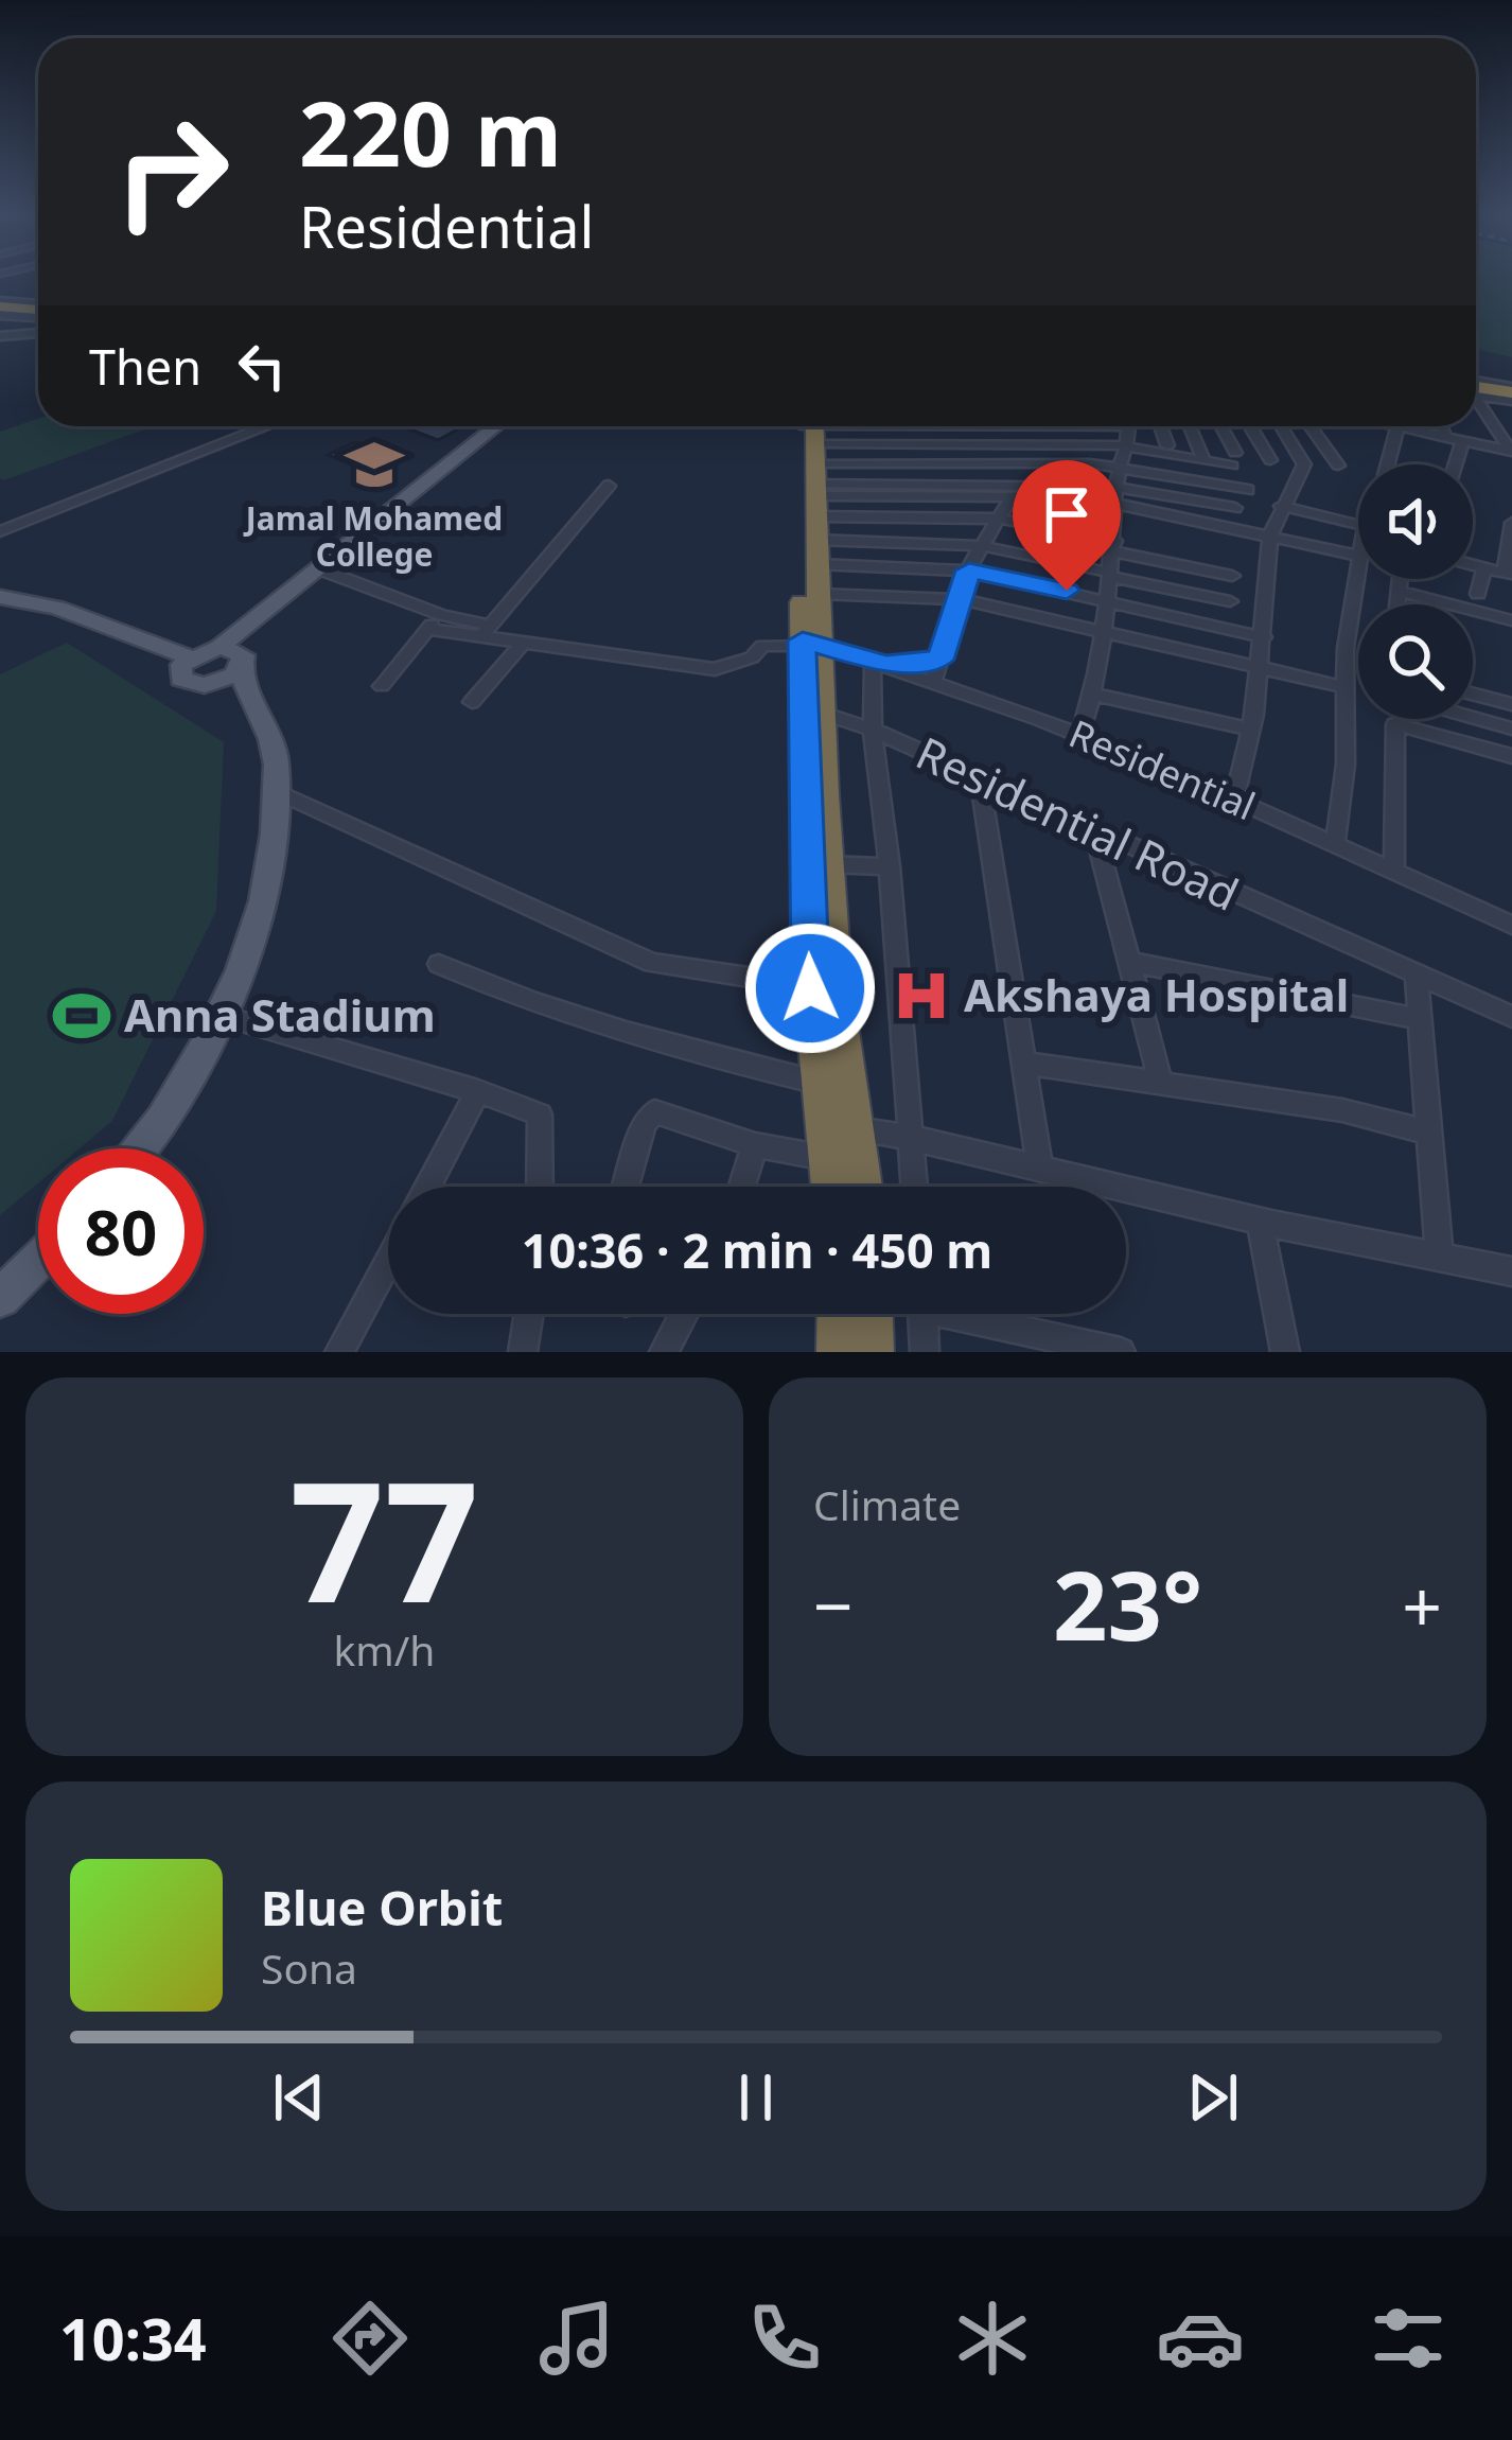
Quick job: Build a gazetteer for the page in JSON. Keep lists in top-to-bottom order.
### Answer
{
  "streets": {
    "street": ["Residential", "Residential Road"]
  },
  "places": {
    "school or university": ["Jamal Mohamed College"],
    "hospital": ["Akshaya Hospital"],
    "sports": ["Anna Stadium"]
  },
  "page": {
    "turn": ["220 m", "Residential"],
    "then": "Then",
    "limit": "80",
    "trip": "10:36 · 2 min · 450 m",
    "tile": [
      ["77", "km/h"],
      "Climate"
    ],
    "heat": ["−", "23°", "+"],
    "song": ["Blue Orbit", "Sona"],
    "tabs": "10:34"
  }
}
